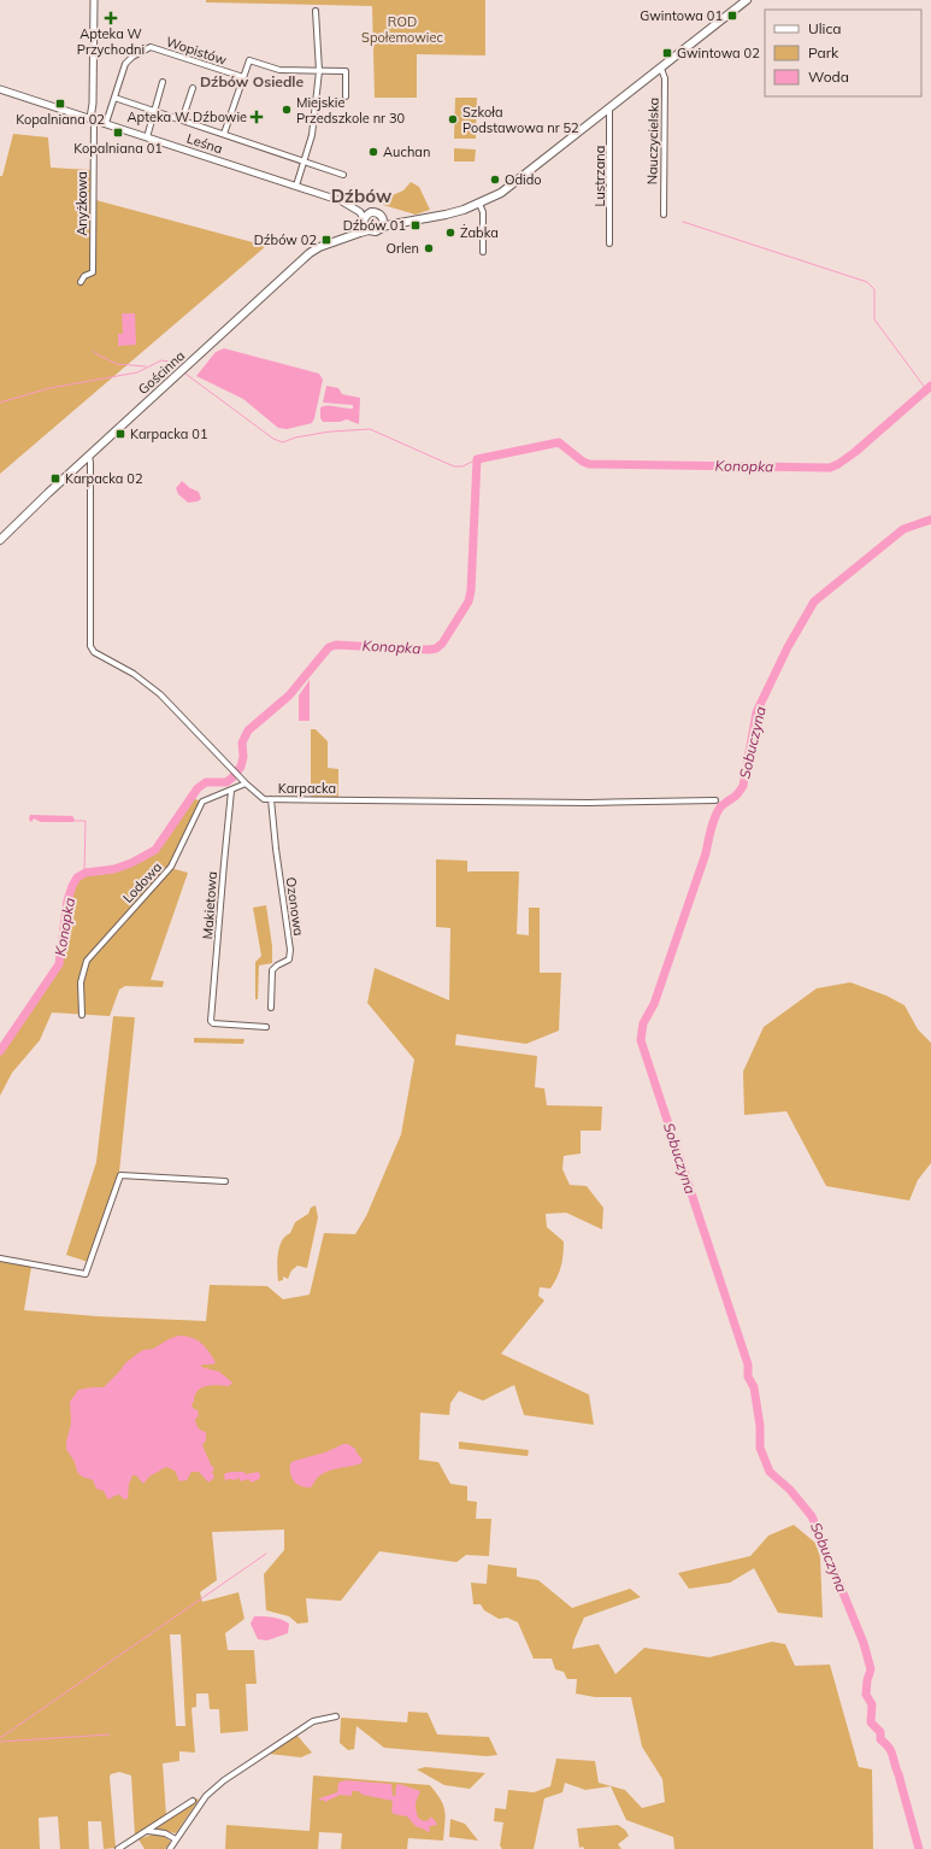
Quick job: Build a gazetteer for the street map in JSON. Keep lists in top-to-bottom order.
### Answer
{
  "streets": {
    "main road": ["Gościnna"],
    "street": [
      "Wopistów",
      "Nauczycielska",
      "Leśna",
      "Lustrzana",
      "Anyżkowa",
      "Karpacka",
      "Lodowa",
      "Makietowa",
      "Ozonowa"
    ]
  },
  "crossings": [
    ["Wopistów", "Leśna"],
    ["Leśna", "Anyżkowa"],
    ["Leśna", "Gościnna"],
    ["Gościnna", "Karpacka"],
    ["Karpacka", "Lodowa"],
    ["Karpacka", "Ozonowa"],
    ["Lodowa", "Makietowa"]
  ],
  "districts": ["Dźbów Osiedle", "Dźbów"],
  "water": ["Konopka", "Sobuczyna"],
  "parks": ["ROD Społemowiec"],
  "places": {
    "transit": [
      "Gwintowa 01",
      "Gwintowa 02",
      "Kopalniana 02",
      "Kopalniana 01",
      "Dźbów 01",
      "Dźbów 02",
      "Karpacka 01",
      "Karpacka 02"
    ],
    "health": ["Apteka W Przychodni", "Apteka W Dźbowie"],
    "other": [
      "Miejskie Przedszkole nr 30",
      "Szkoła Podstawowa nr 52",
      "Auchan",
      "Odido",
      "Żabka",
      "Orlen"
    ]
  },
  "legend": ["Ulica", "Park", "Woda"]
}
